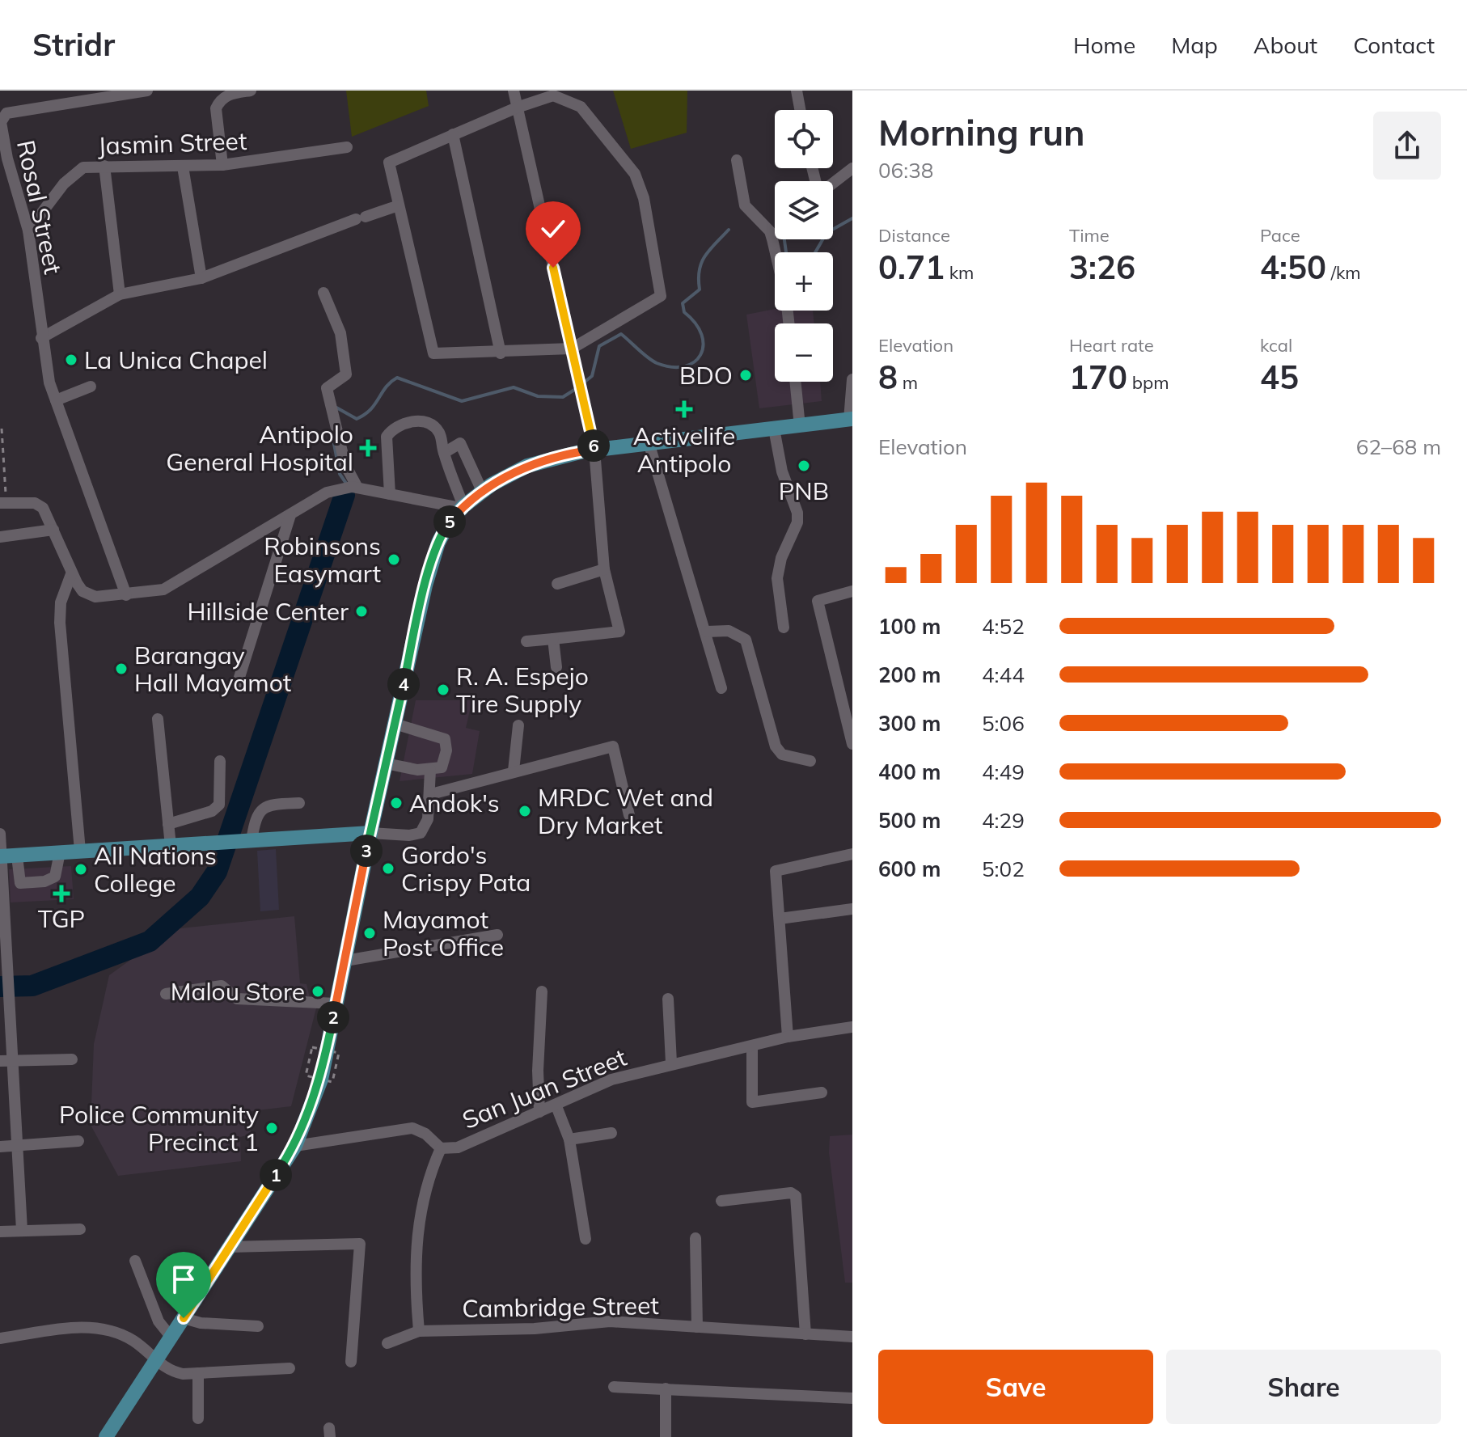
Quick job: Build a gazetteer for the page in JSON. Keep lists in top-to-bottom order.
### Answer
{
  "streets": {
    "street": [
      "Jasmin Street",
      "Rosal Street",
      "San Juan Street",
      "Cambridge Street"
    ]
  },
  "crossings": [
    ["Jasmin Street", "Rosal Street"]
  ],
  "places": {
    "other": [
      "La Unica Chapel",
      "BDO",
      "PNB",
      "Robinsons Easymart",
      "Hillside Center",
      "Barangay Hall Mayamot",
      "R. A. Espejo Tire Supply",
      "Andok's",
      "MRDC Wet and Dry Market",
      "Gordo's Crispy Pata",
      "All Nations College",
      "Mayamot Post Office",
      "Malou Store",
      "Police Community Precinct 1"
    ],
    "health": ["Activelife Antipolo", "Antipolo General Hospital", "TGP"]
  },
  "page": {
    "header": "Stridr",
    "nav": [
      "Home",
      "Map",
      "About",
      "Contact"
    ],
    "heading": ["Morning run", "06:38"],
    "map_buttons": ["+", "−"],
    "stats": [
      ["Distance", "0.71 km"],
      ["Time", "3:26"],
      ["Pace", "4:50 /km"],
      ["Elevation", "8 m"],
      ["Heart rate", "170 bpm"],
      ["kcal", "45"]
    ],
    "chart": ["Elevation", "62–68 m"],
    "pins": [
      "6",
      "5",
      "4",
      "3",
      "2",
      "1"
    ],
    "list": [
      {
        "name": "100 m",
        "note": "4:52"
      },
      {
        "name": "200 m",
        "note": "4:44"
      },
      {
        "name": "300 m",
        "note": "5:06"
      },
      {
        "name": "400 m",
        "note": "4:49"
      },
      {
        "name": "500 m",
        "note": "4:29"
      },
      {
        "name": "600 m",
        "note": "5:02"
      }
    ],
    "buttons": ["Save", "Share"]
  }
}
